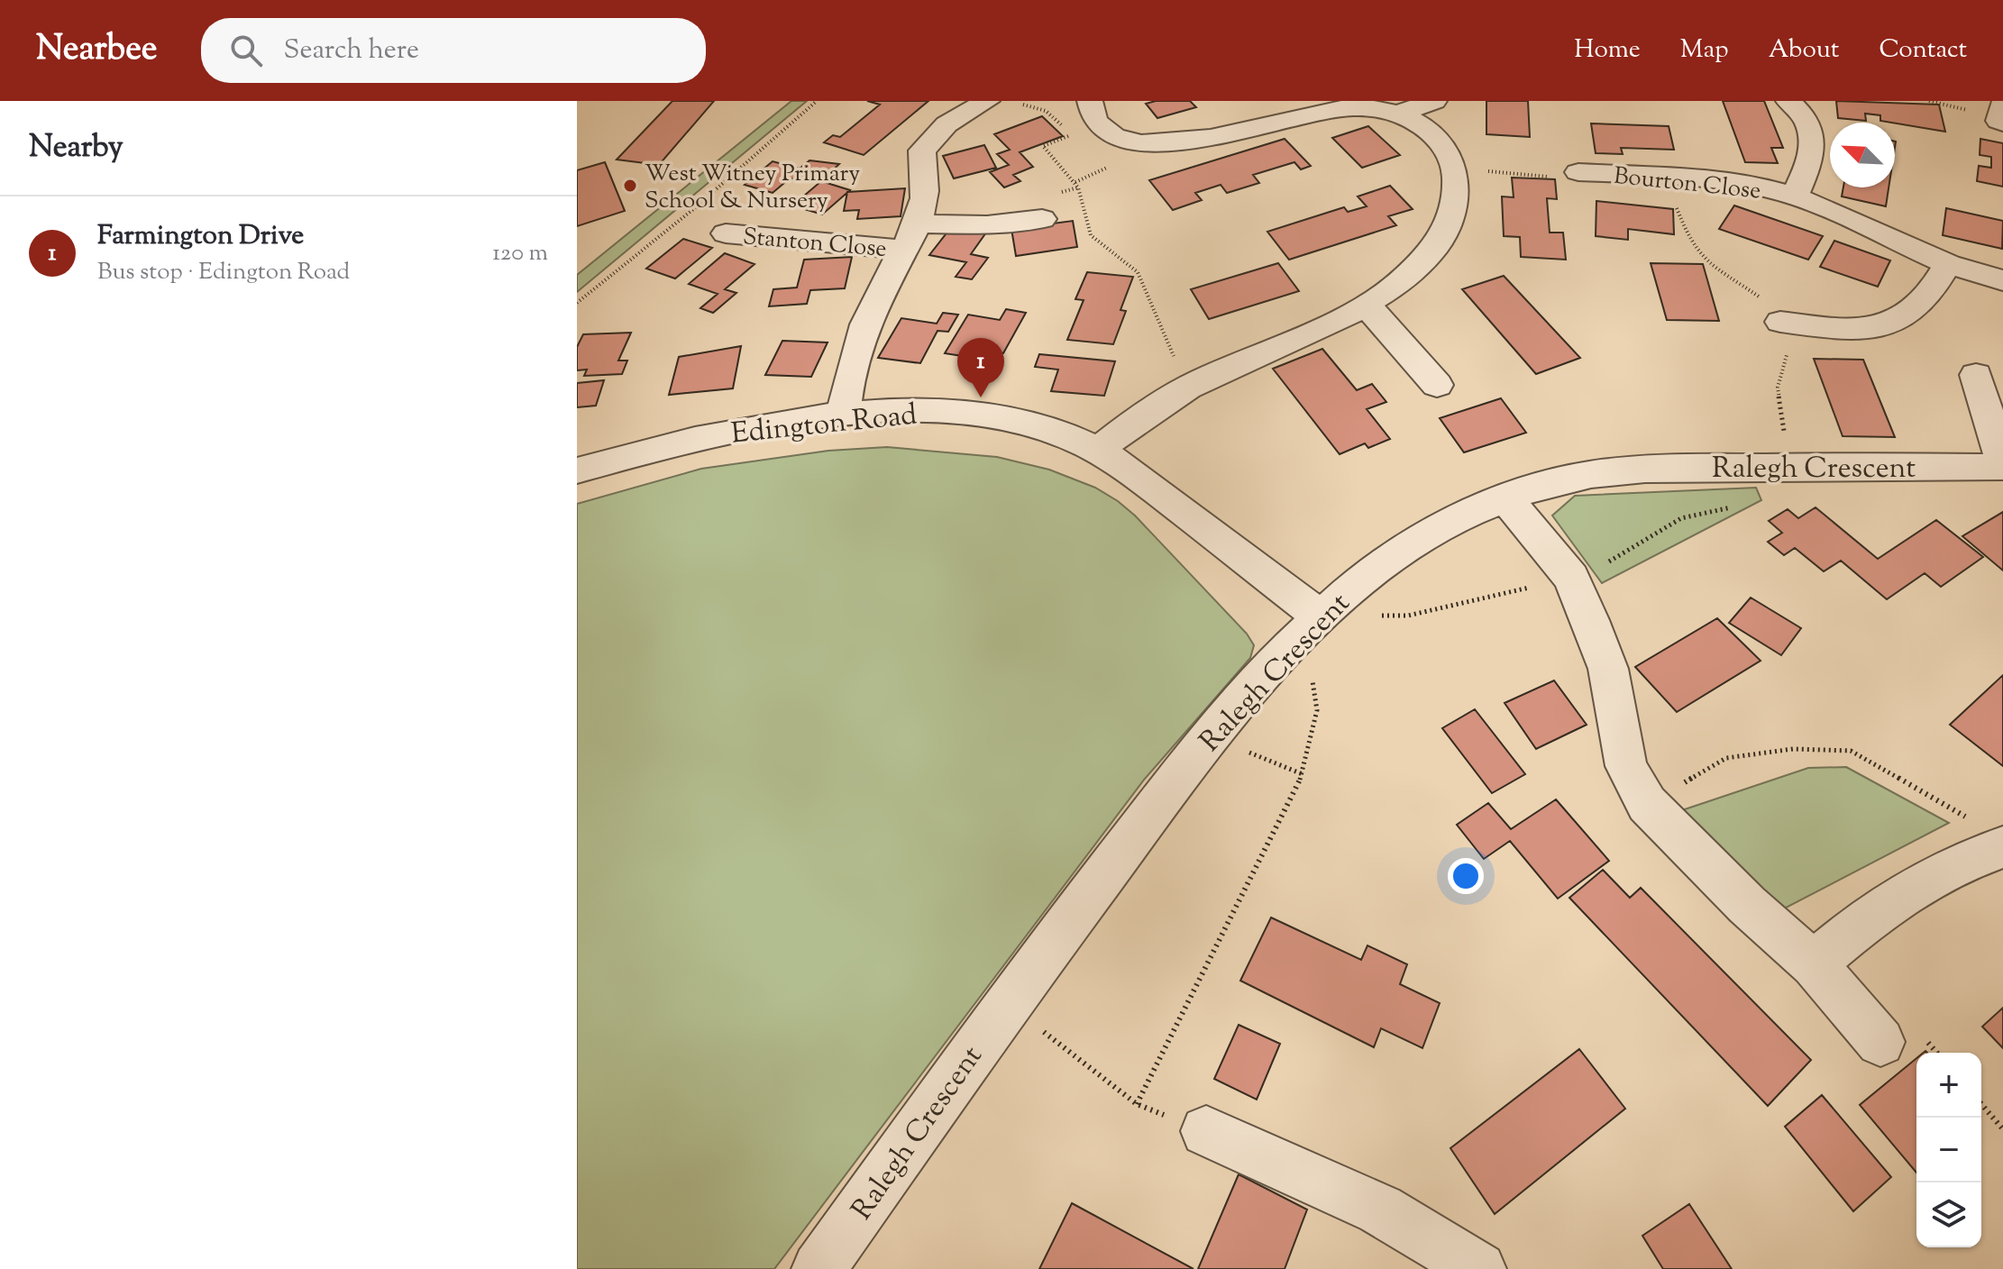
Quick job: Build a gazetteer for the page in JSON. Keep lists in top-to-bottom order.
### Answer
{
  "streets": {
    "street": [
      "Bourton Close",
      "Stanton Close",
      "Edington Road",
      "Ralegh Crescent"
    ]
  },
  "crossings": [
    ["Stanton Close", "Edington Road"],
    ["Edington Road", "Ralegh Crescent"]
  ],
  "places": ["West Witney Primary School & Nursery"],
  "north": "top left",
  "page": {
    "header": "Nearbee",
    "search": "Search here",
    "nav": [
      "Home",
      "Map",
      "About",
      "Contact"
    ],
    "heading": "Nearby",
    "list": [
      {
        "mark": "1",
        "name": "Farmington Drive",
        "note": "Bus stop · Edington Road",
        "value": "120 m"
      }
    ],
    "pins": "1",
    "map_buttons": ["+", "−"]
  }
}
